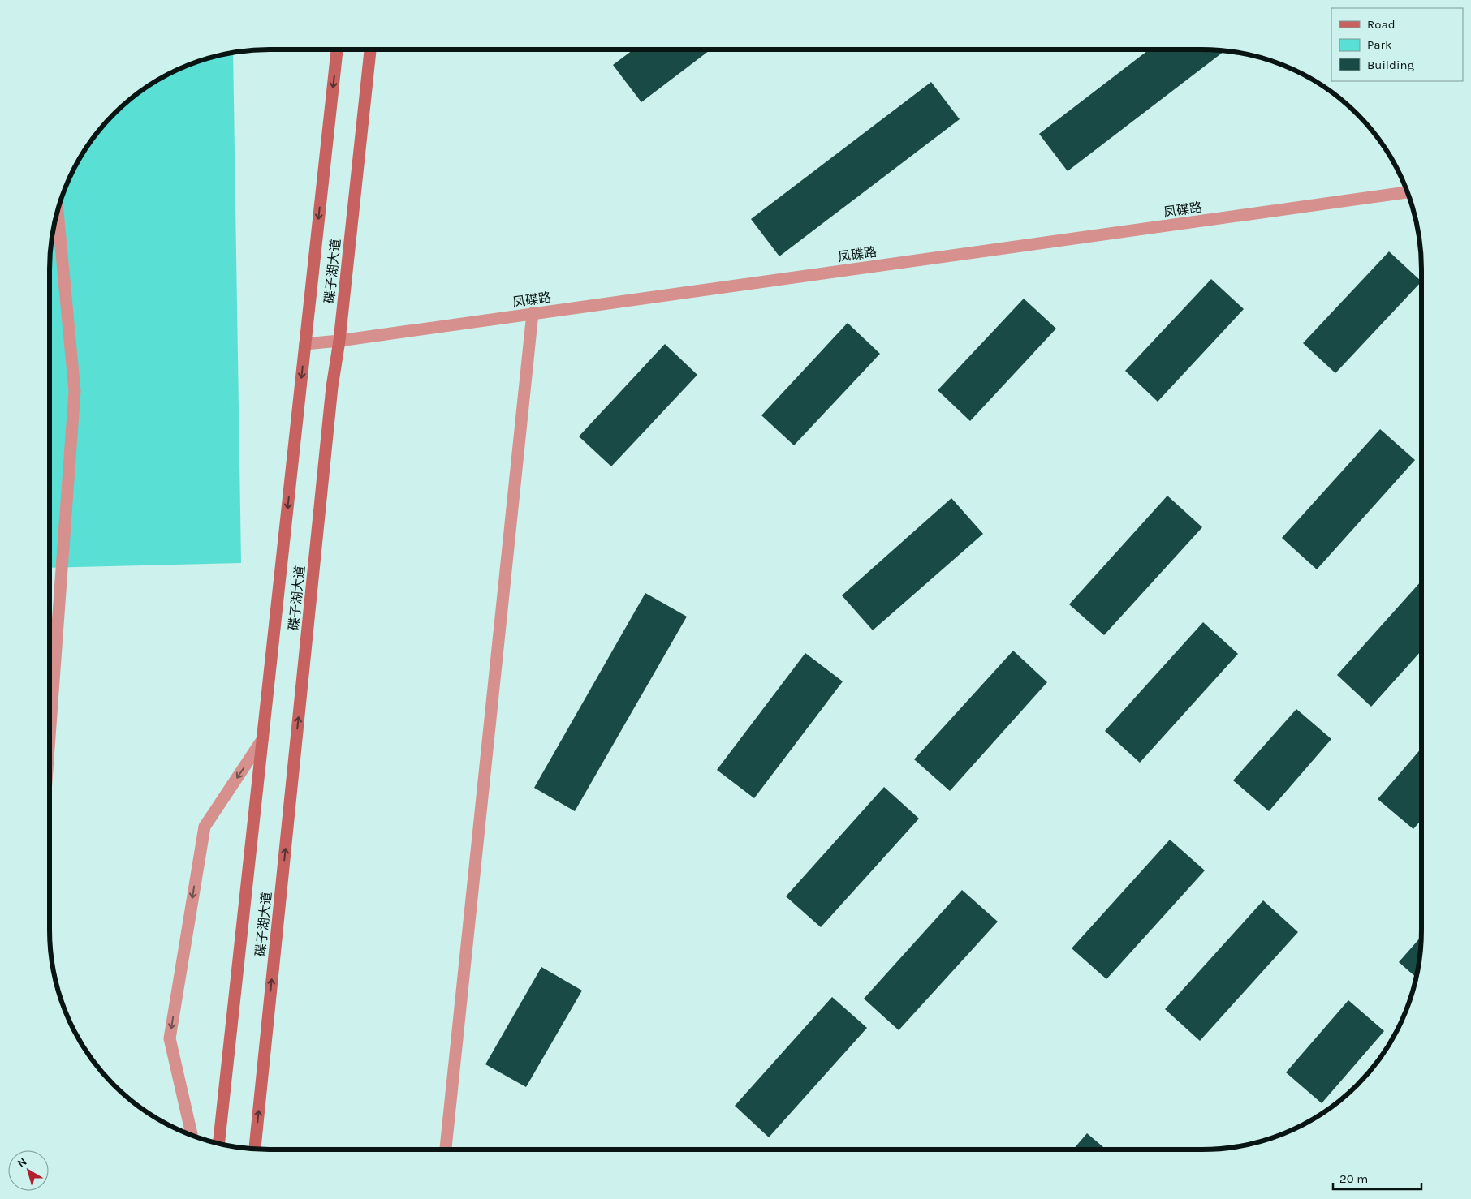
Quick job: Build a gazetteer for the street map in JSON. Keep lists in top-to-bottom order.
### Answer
{
  "streets": {
    "main road": ["碟子湖大道"],
    "street": ["凤碟路"]
  },
  "crossings": [
    ["凤碟路", "碟子湖大道"]
  ],
  "legend": ["Road", "Park", "Building"],
  "scale_bar": "20 m",
  "north": "top left"
}
